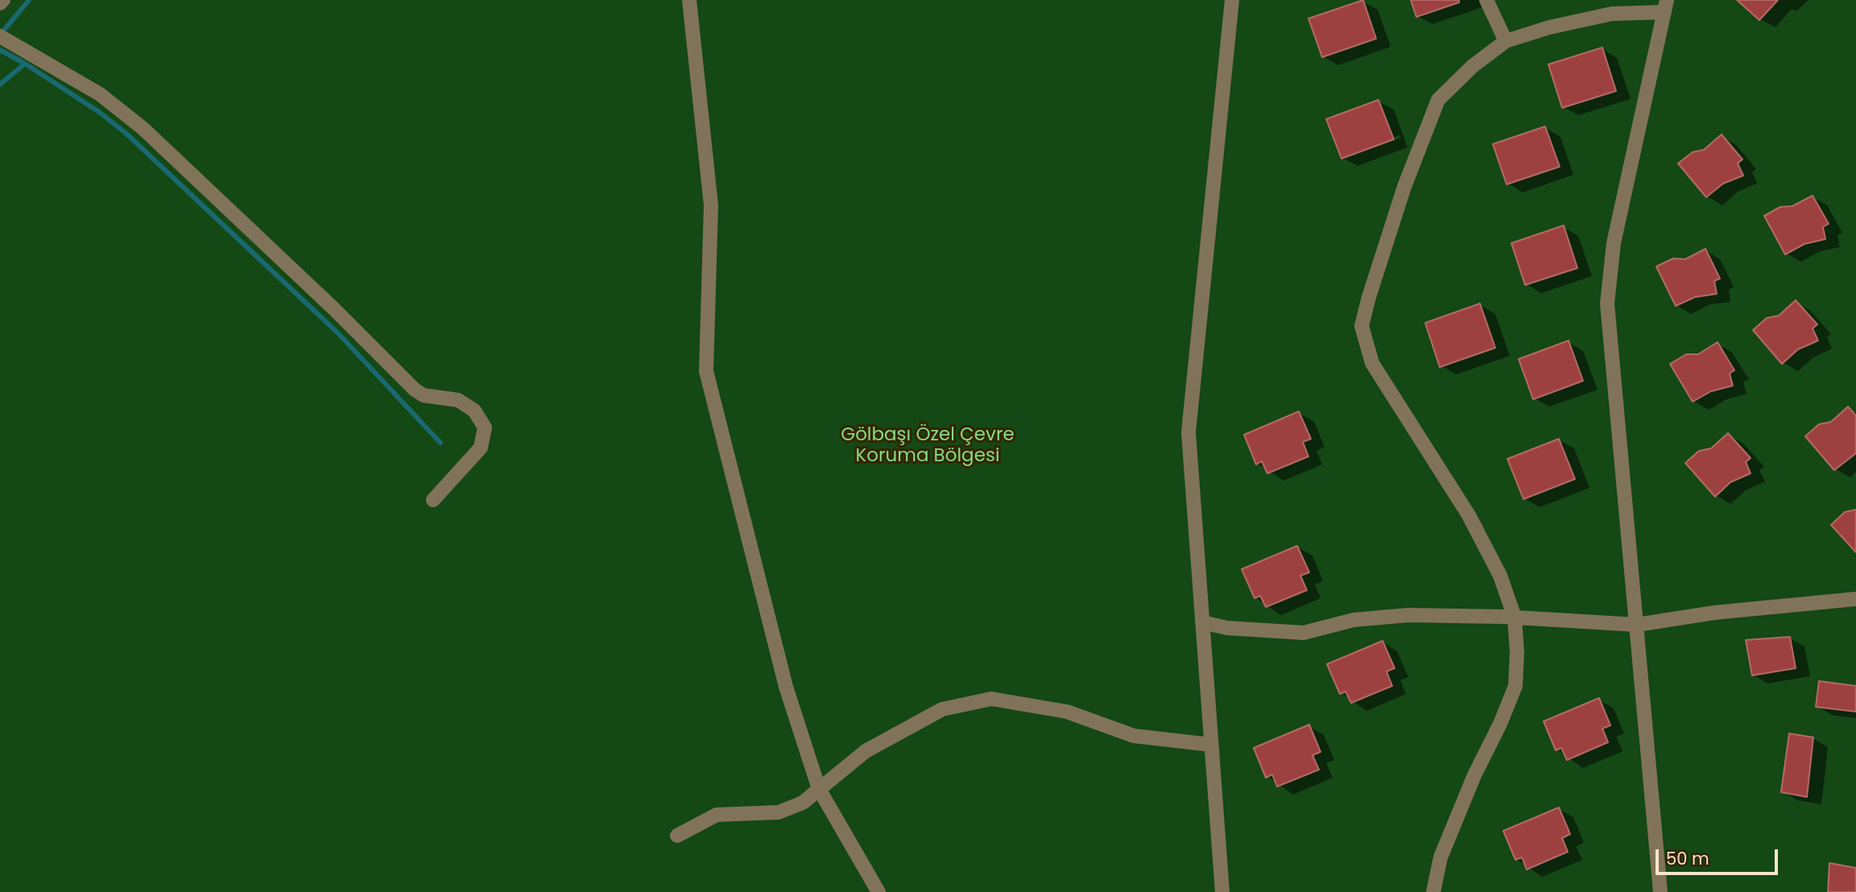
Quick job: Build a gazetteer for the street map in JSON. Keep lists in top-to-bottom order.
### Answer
{
  "parks": ["Gölbaşı Özel Çevre Koruma Bölgesi"],
  "scale_bar": "50 m"
}
